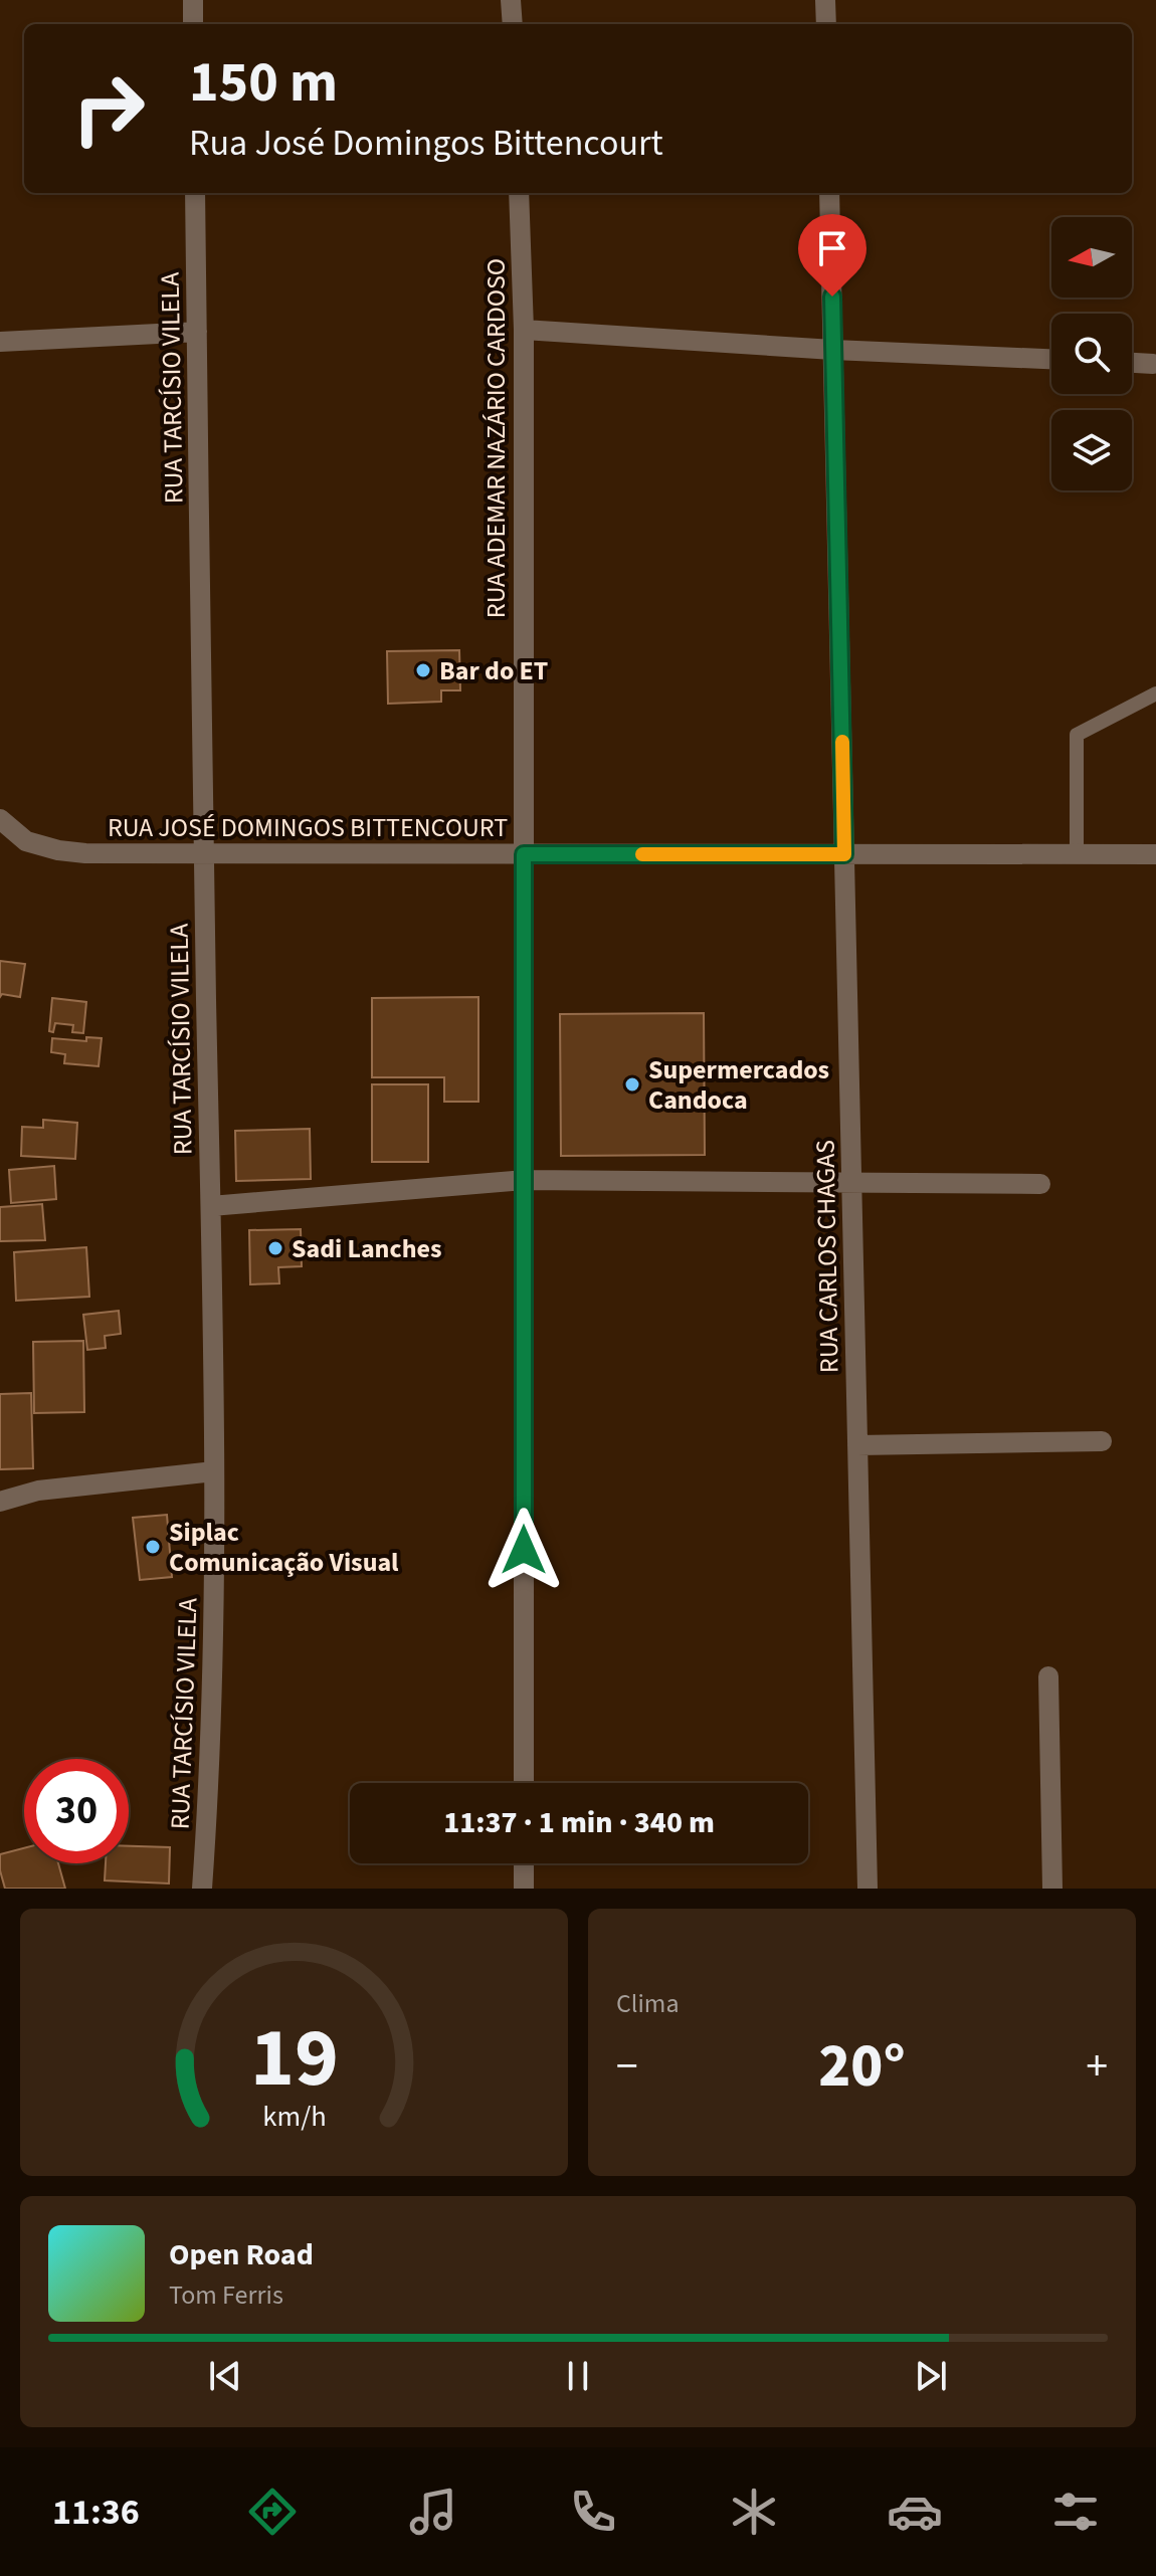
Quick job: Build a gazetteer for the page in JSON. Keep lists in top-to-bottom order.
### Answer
{
  "streets": {
    "street": [
      "RUA TARCÍSIO VILELA",
      "RUA ADEMAR NAZÁRIO CARDOSO",
      "RUA JOSÉ DOMINGOS BITTENCOURT",
      "RUA CARLOS CHAGAS"
    ]
  },
  "crossings": [
    ["RUA TARCÍSIO VILELA", "RUA JOSÉ DOMINGOS BITTENCOURT"],
    ["RUA ADEMAR NAZÁRIO CARDOSO", "RUA JOSÉ DOMINGOS BITTENCOURT"],
    ["RUA JOSÉ DOMINGOS BITTENCOURT", "RUA CARLOS CHAGAS"]
  ],
  "places": [
    "Bar do ET",
    "Supermercados Candoca",
    "Sadi Lanches",
    "Siplac Comunicação Visual"
  ],
  "north": "left",
  "page": {
    "turn": ["150 m", "Rua José Domingos Bittencourt"],
    "limit": "30",
    "trip": "11:37 · 1 min · 340 m",
    "tile": "Clima",
    "heat": ["−", "20°", "+"],
    "song": ["Open Road", "Tom Ferris"],
    "tabs": "11:36",
    "gauge": ["19", "km/h"]
  }
}
